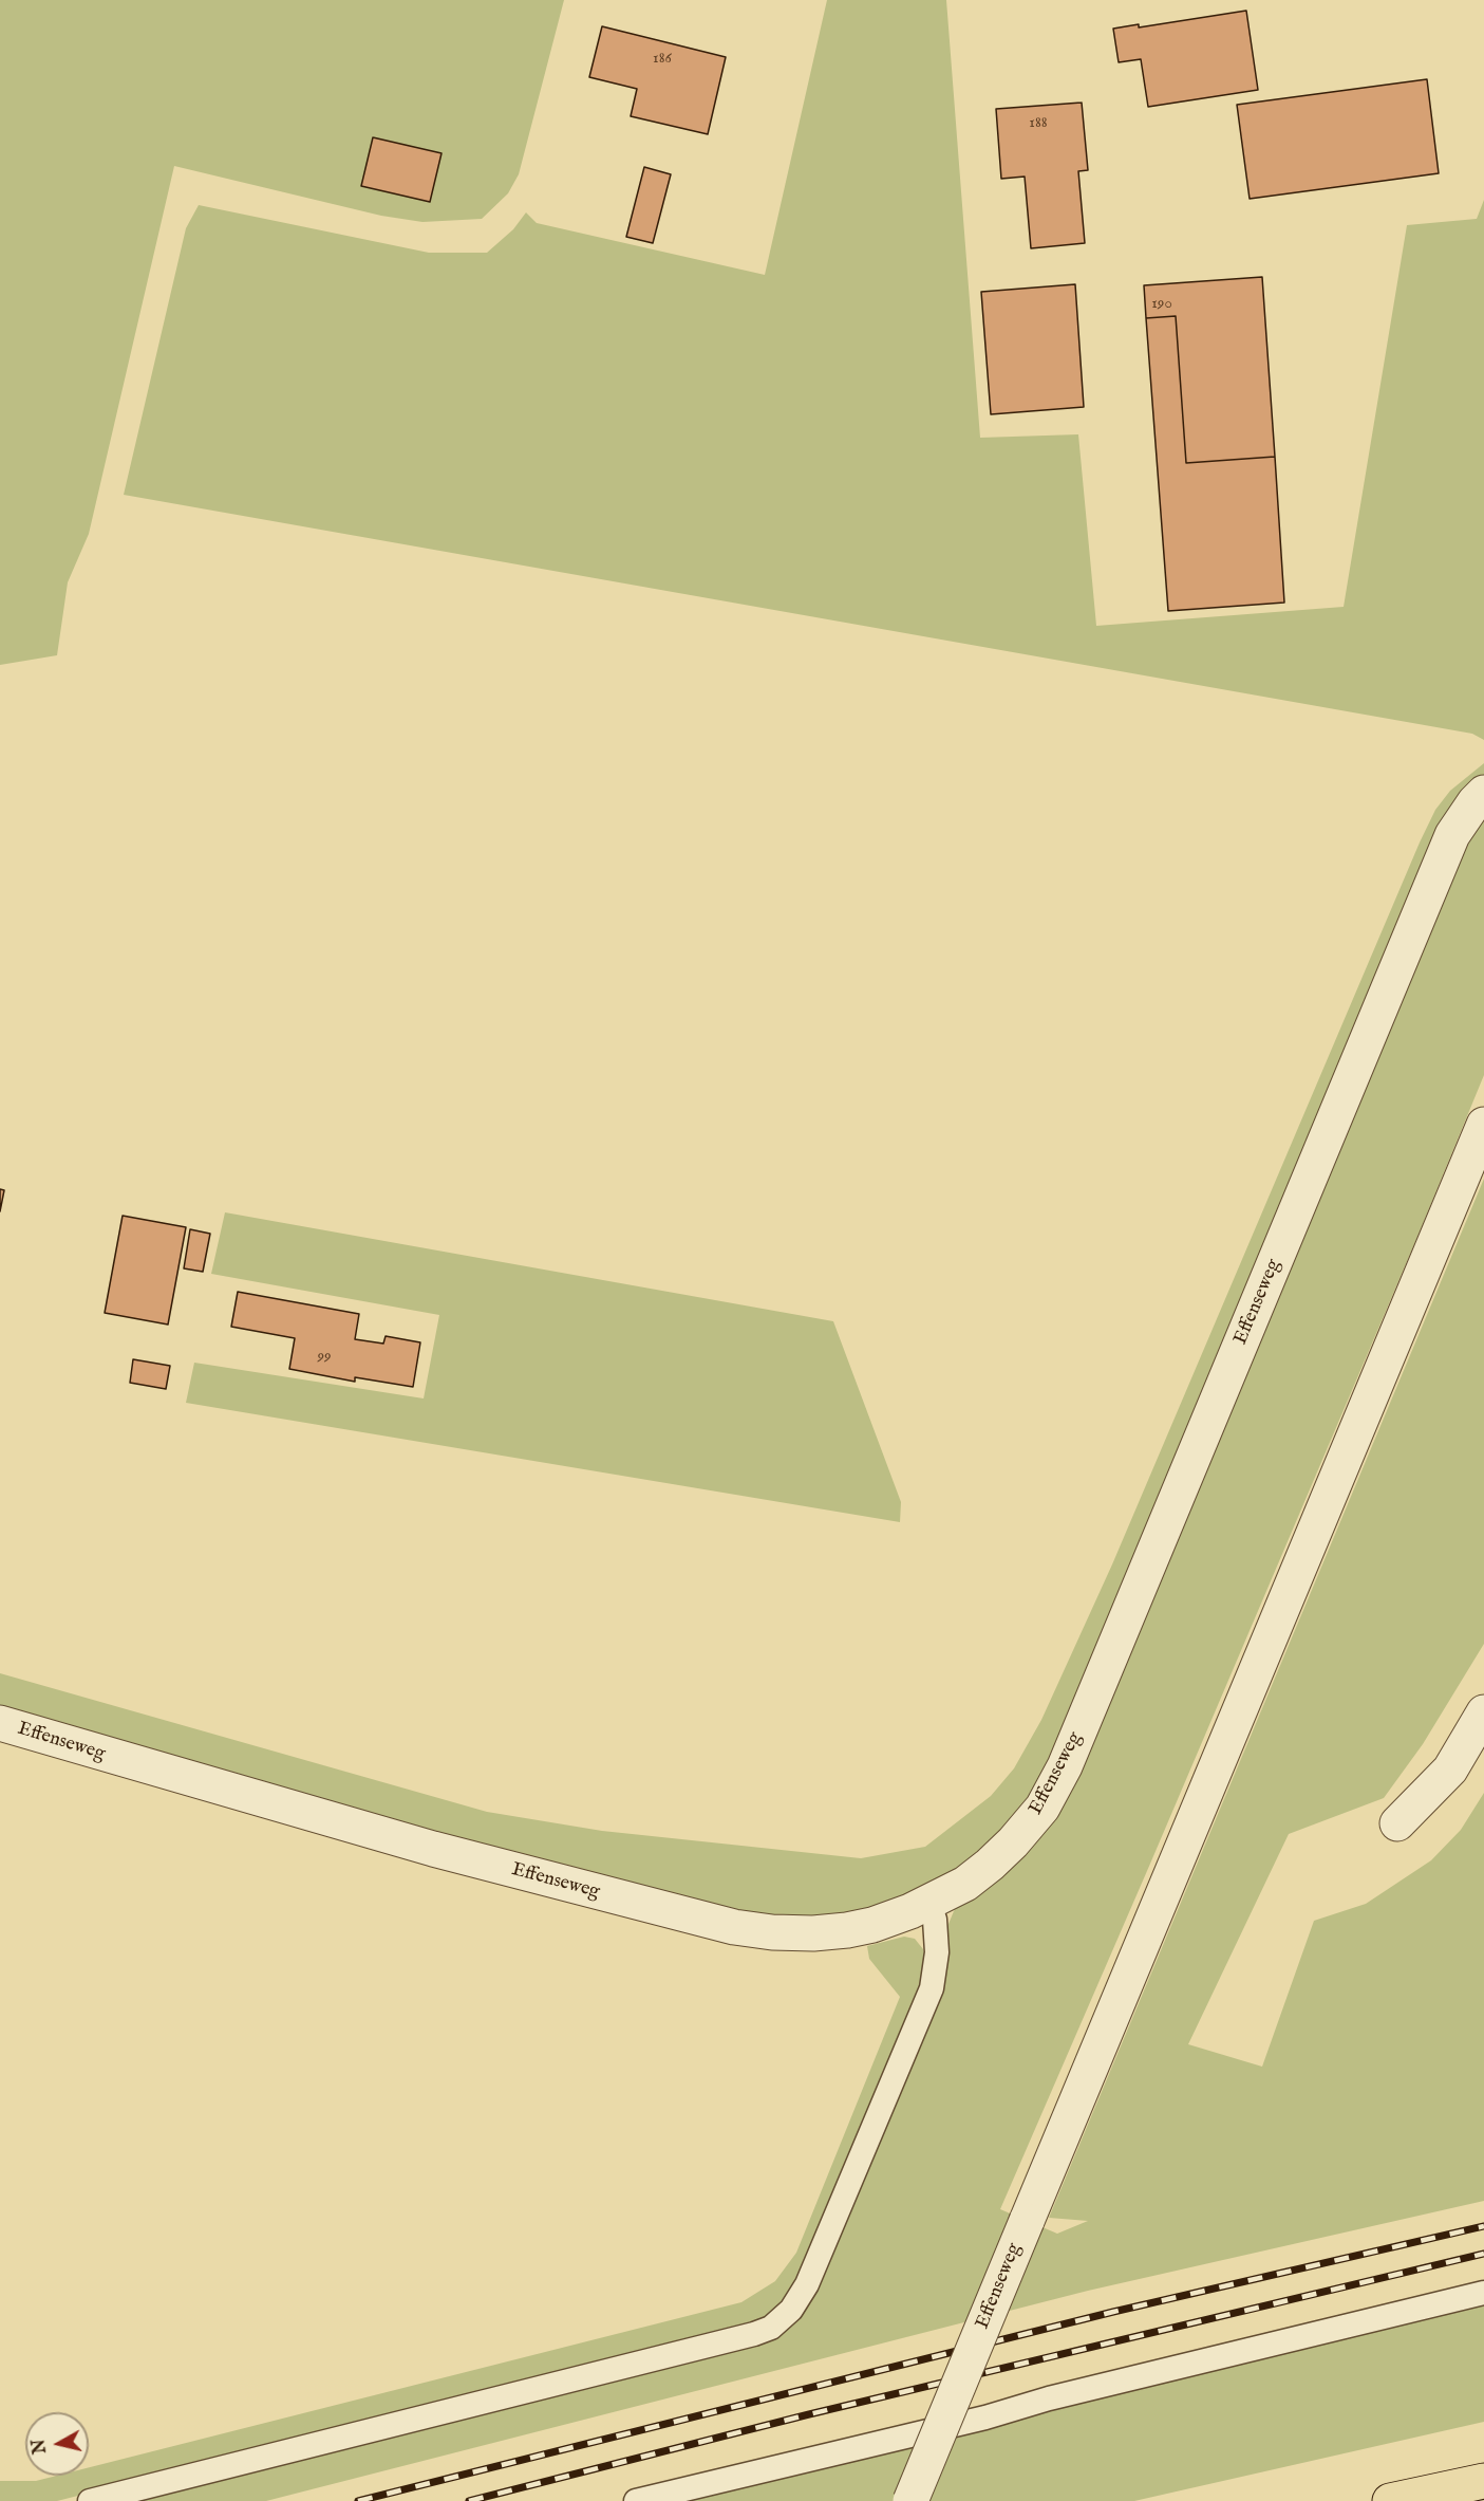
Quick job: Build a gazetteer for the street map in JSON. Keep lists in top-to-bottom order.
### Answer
{
  "streets": {
    "street": ["Effenseweg"]
  },
  "house_numbers": [
    "186",
    "188",
    "190",
    "99"
  ],
  "north": "left"
}
